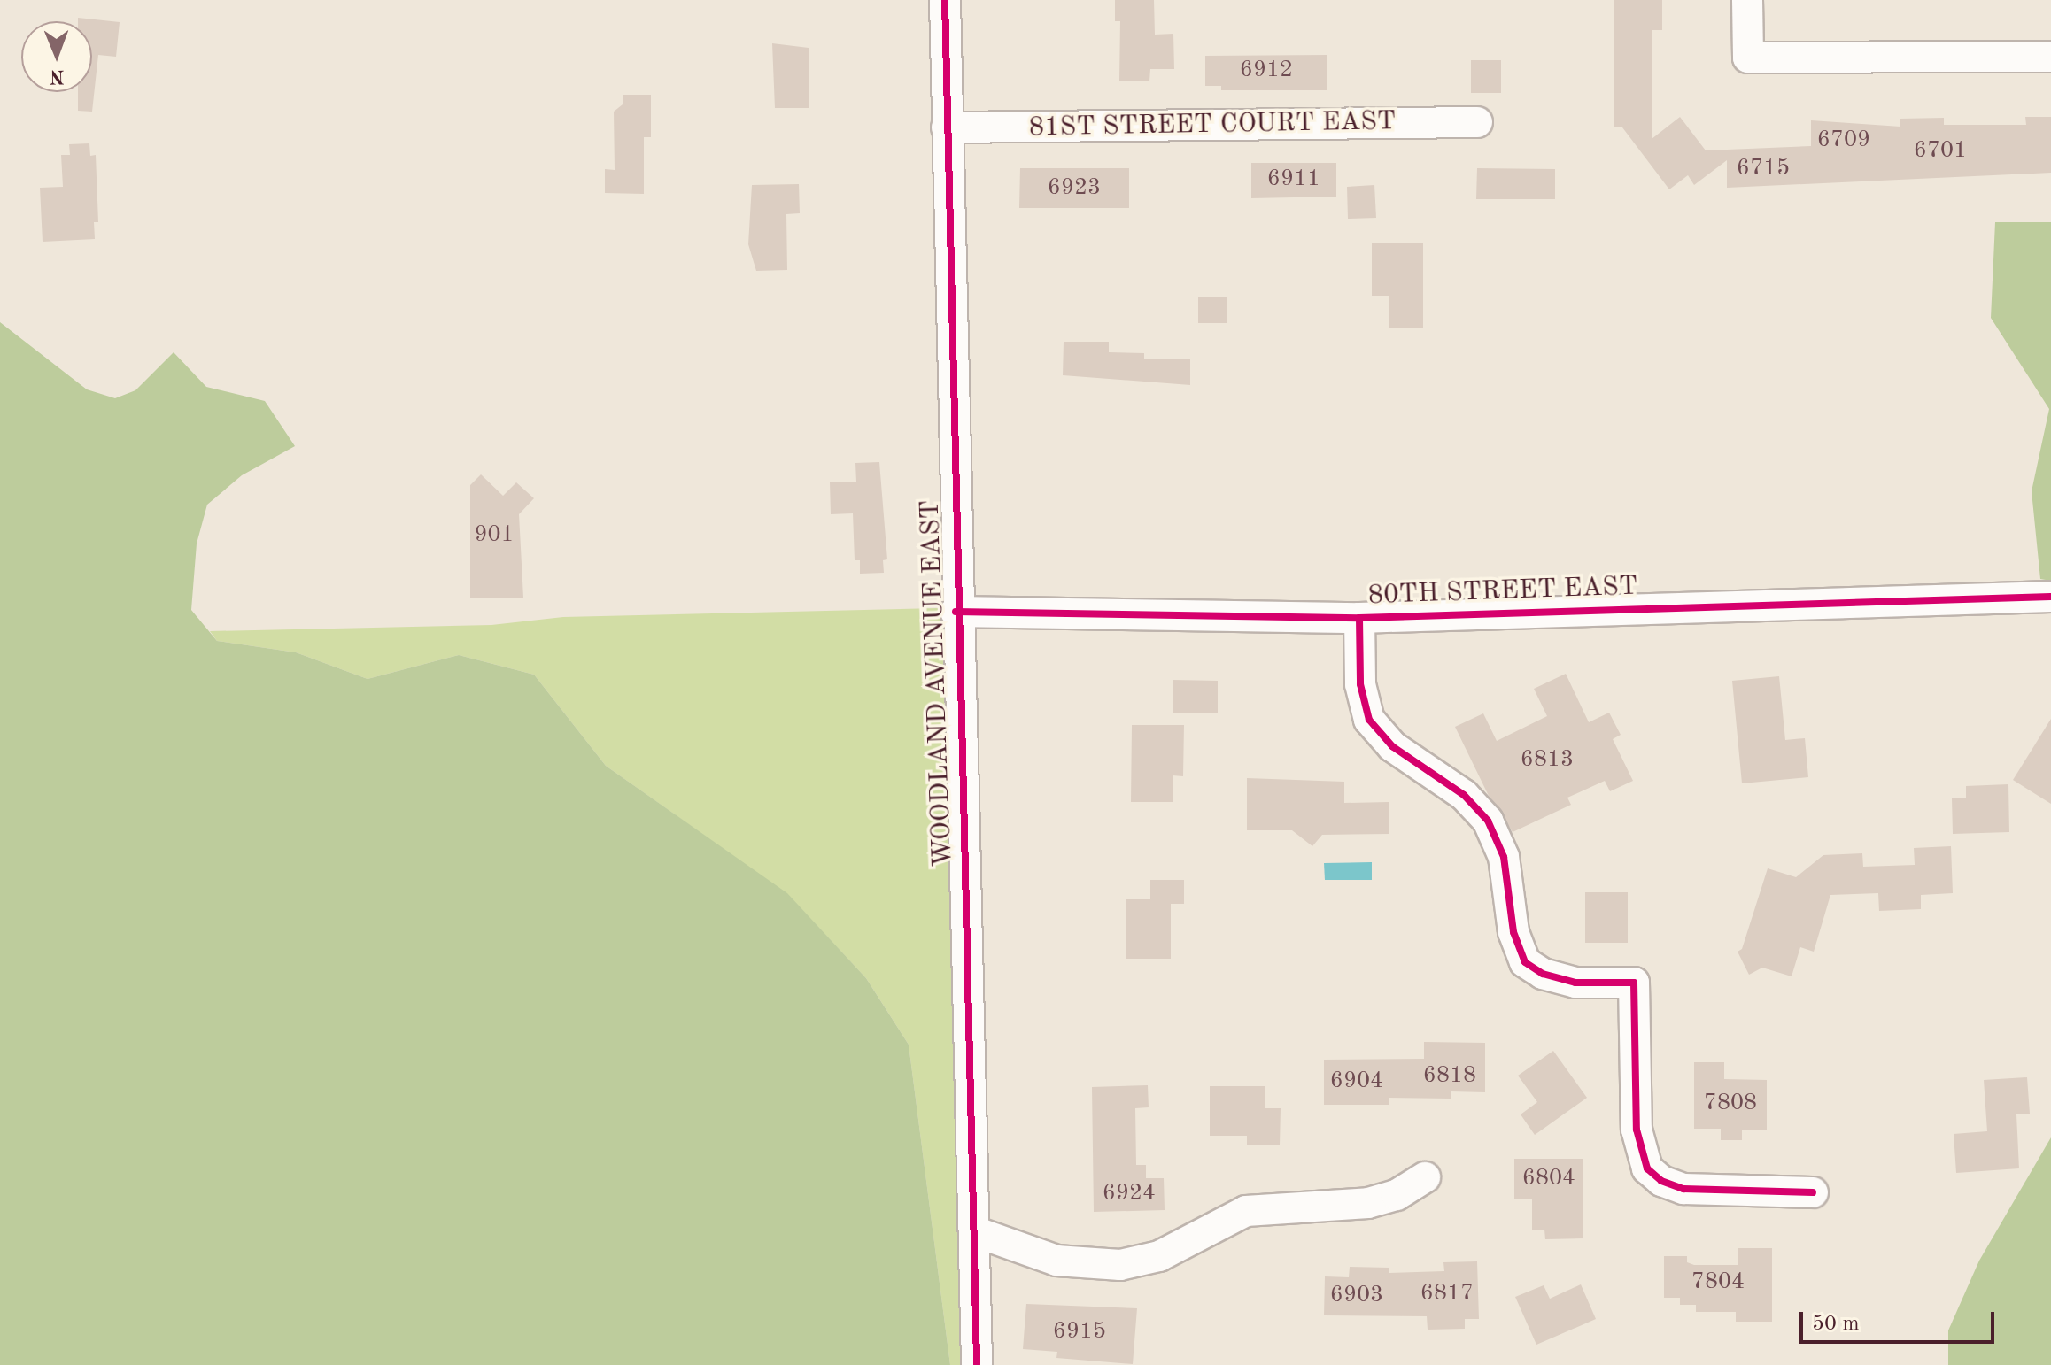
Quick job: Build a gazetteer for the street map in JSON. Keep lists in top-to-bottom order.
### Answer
{
  "streets": {
    "street": ["81ST STREET COURT EAST", "80TH STREET EAST", "WOODLAND AVENUE EAST"]
  },
  "crossings": [
    ["81ST STREET COURT EAST", "WOODLAND AVENUE EAST"],
    ["80TH STREET EAST", "WOODLAND AVENUE EAST"]
  ],
  "house_numbers": [
    "6912",
    "6709",
    "6701",
    "6715",
    "6911",
    "6923",
    "901",
    "6813",
    "6818",
    "6904",
    "7808",
    "6804",
    "6924",
    "7804",
    "6817",
    "6903",
    "6915"
  ],
  "scale_bar": "50 m",
  "north": "bottom"
}
